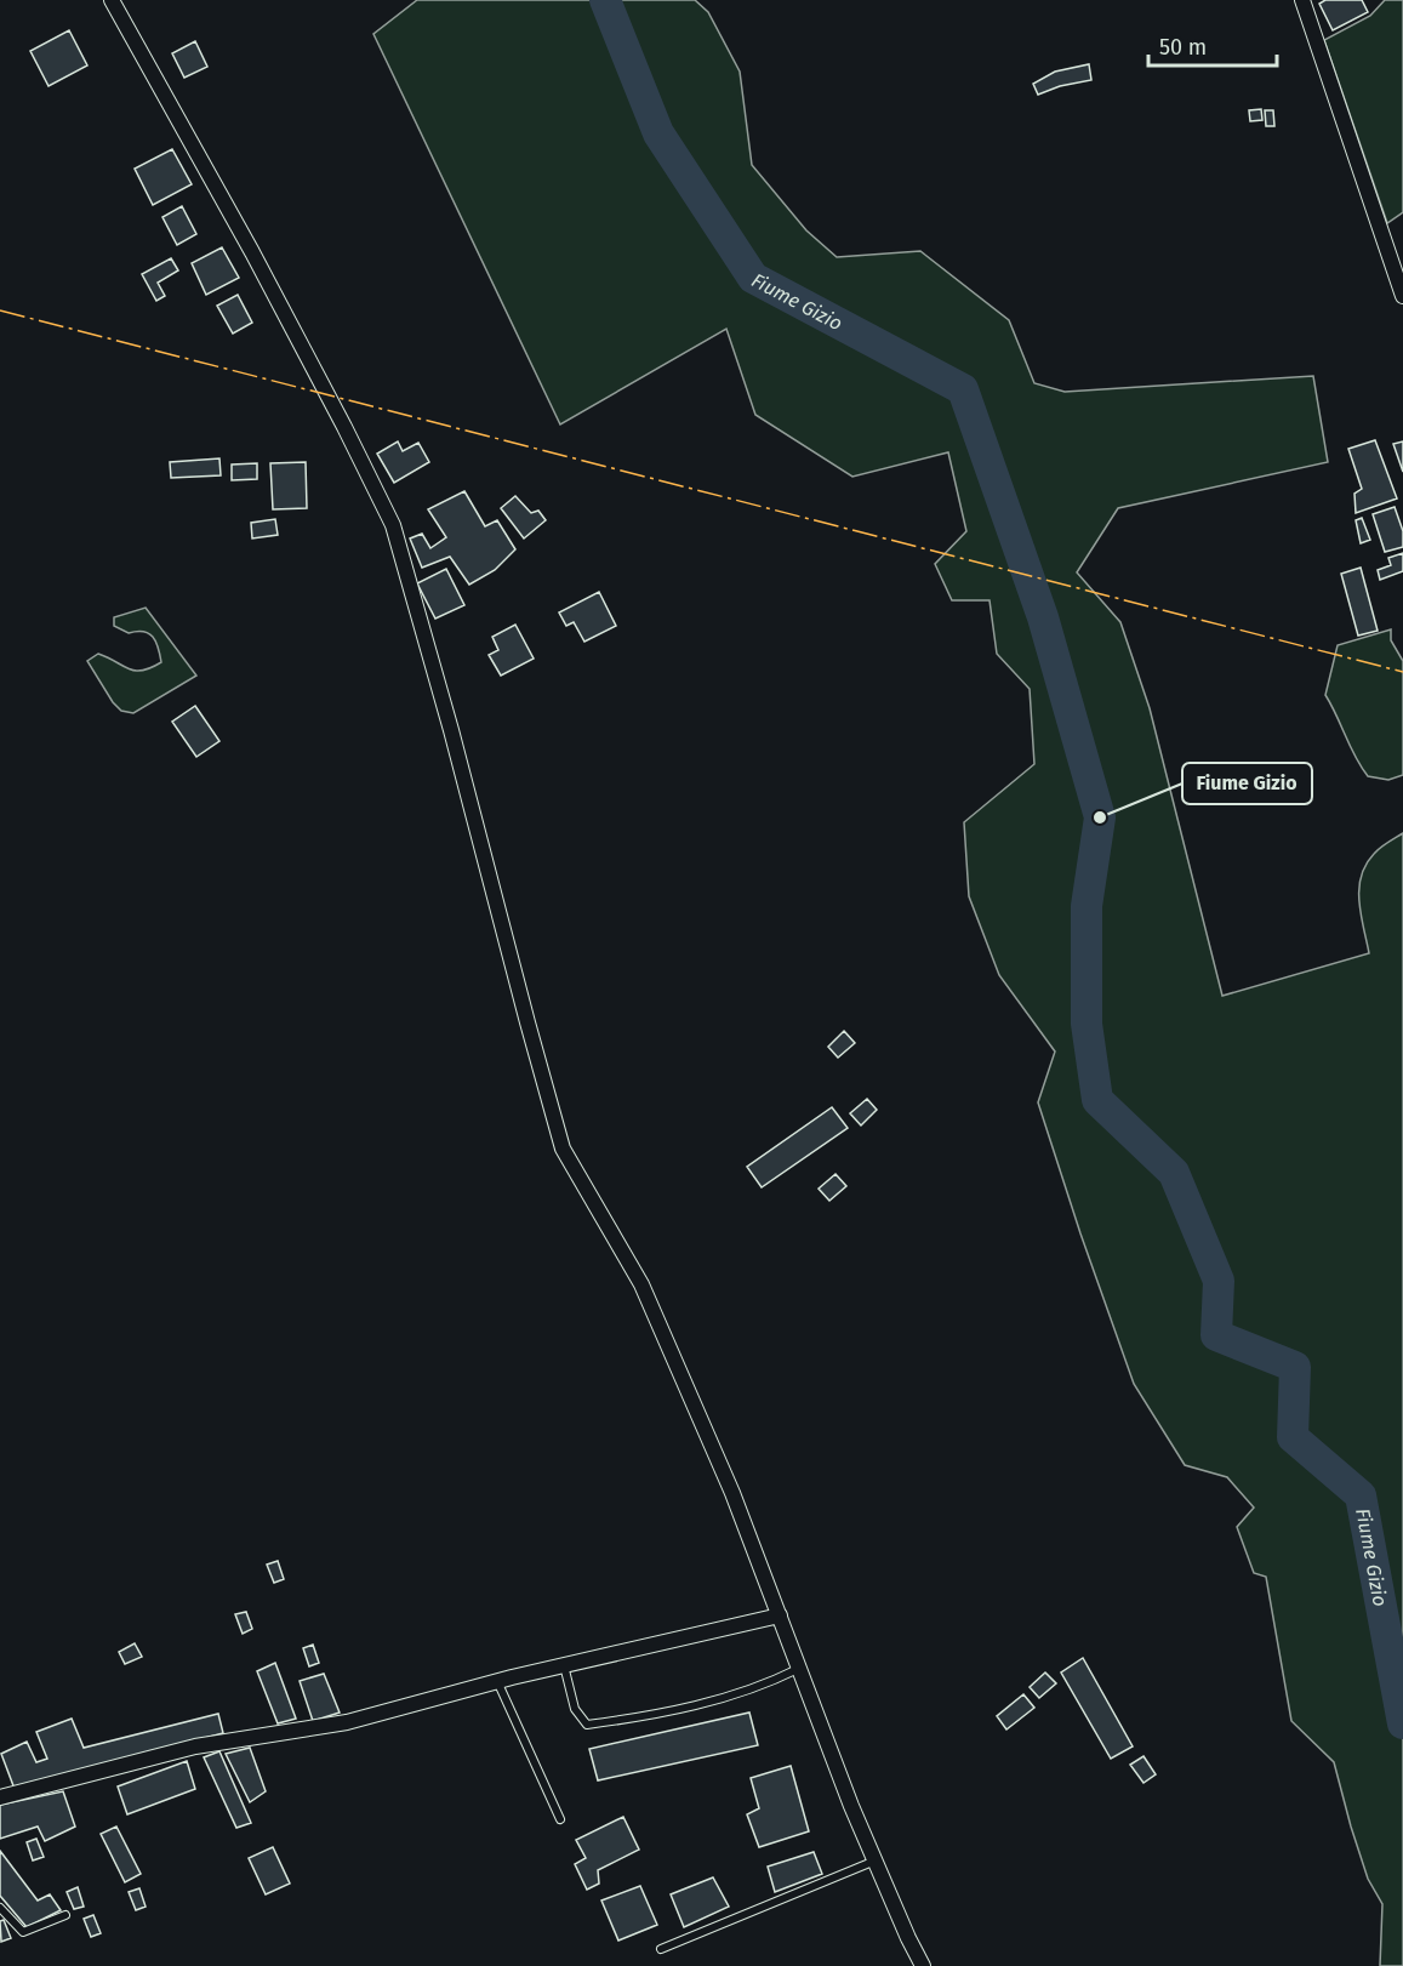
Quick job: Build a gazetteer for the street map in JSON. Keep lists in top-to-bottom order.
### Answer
{
  "water": ["Fiume Gizio"],
  "places": ["Fiume Gizio"],
  "scale_bar": "50 m"
}
